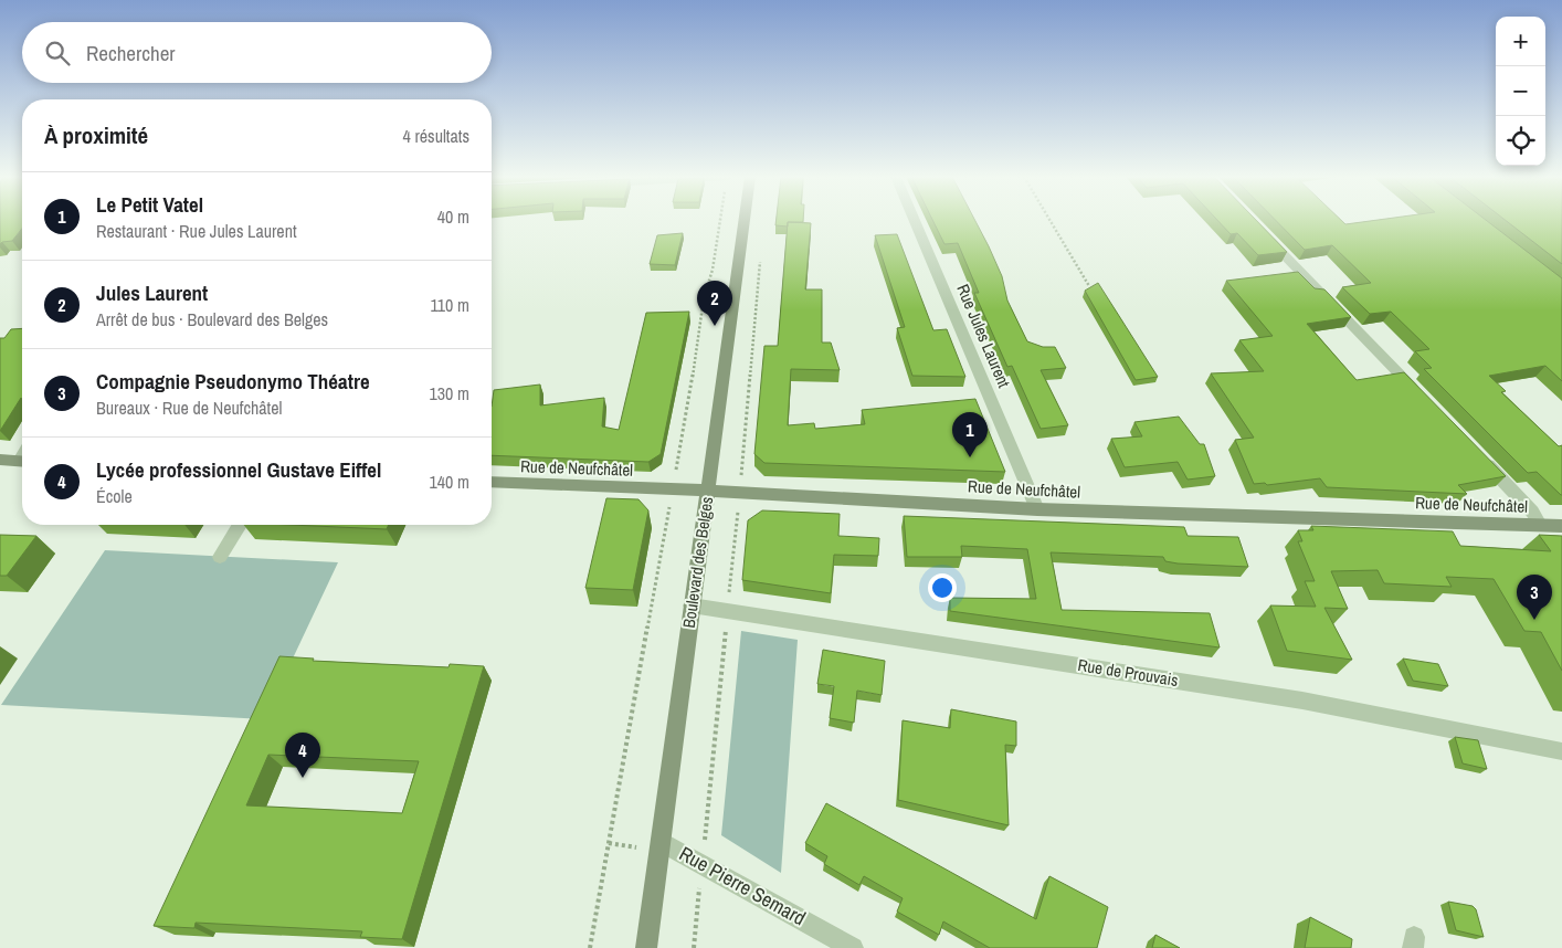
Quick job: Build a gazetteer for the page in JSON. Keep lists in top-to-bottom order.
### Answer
{
  "streets": {
    "main road": ["Rue de Neufchâtel", "Boulevard des Belges"],
    "street": ["Rue Jules Laurent", "Rue de Prouvais", "Rue Pierre Semard"]
  },
  "crossings": [
    ["Rue Jules Laurent", "Rue de Neufchâtel"],
    ["Rue de Neufchâtel", "Boulevard des Belges"],
    ["Boulevard des Belges", "Rue de Prouvais"],
    ["Boulevard des Belges", "Rue Pierre Semard"]
  ],
  "page": {
    "map_buttons": ["+", "−"],
    "search": "Rechercher",
    "heading": ["À proximité", "4 résultats"],
    "list": [
      {
        "mark": "1",
        "name": "Le Petit Vatel",
        "note": "Restaurant · Rue Jules Laurent",
        "value": "40 m"
      },
      {
        "mark": "2",
        "name": "Jules Laurent",
        "note": "Arrêt de bus · Boulevard des Belges",
        "value": "110 m"
      },
      {
        "mark": "3",
        "name": "Compagnie Pseudonymo Théatre",
        "note": "Bureaux · Rue de Neufchâtel",
        "value": "130 m"
      },
      {
        "mark": "4",
        "name": "Lycée professionnel Gustave Eiffel",
        "note": "École",
        "value": "140 m"
      }
    ],
    "pins": [
      "2",
      "1",
      "3",
      "4"
    ]
  }
}
